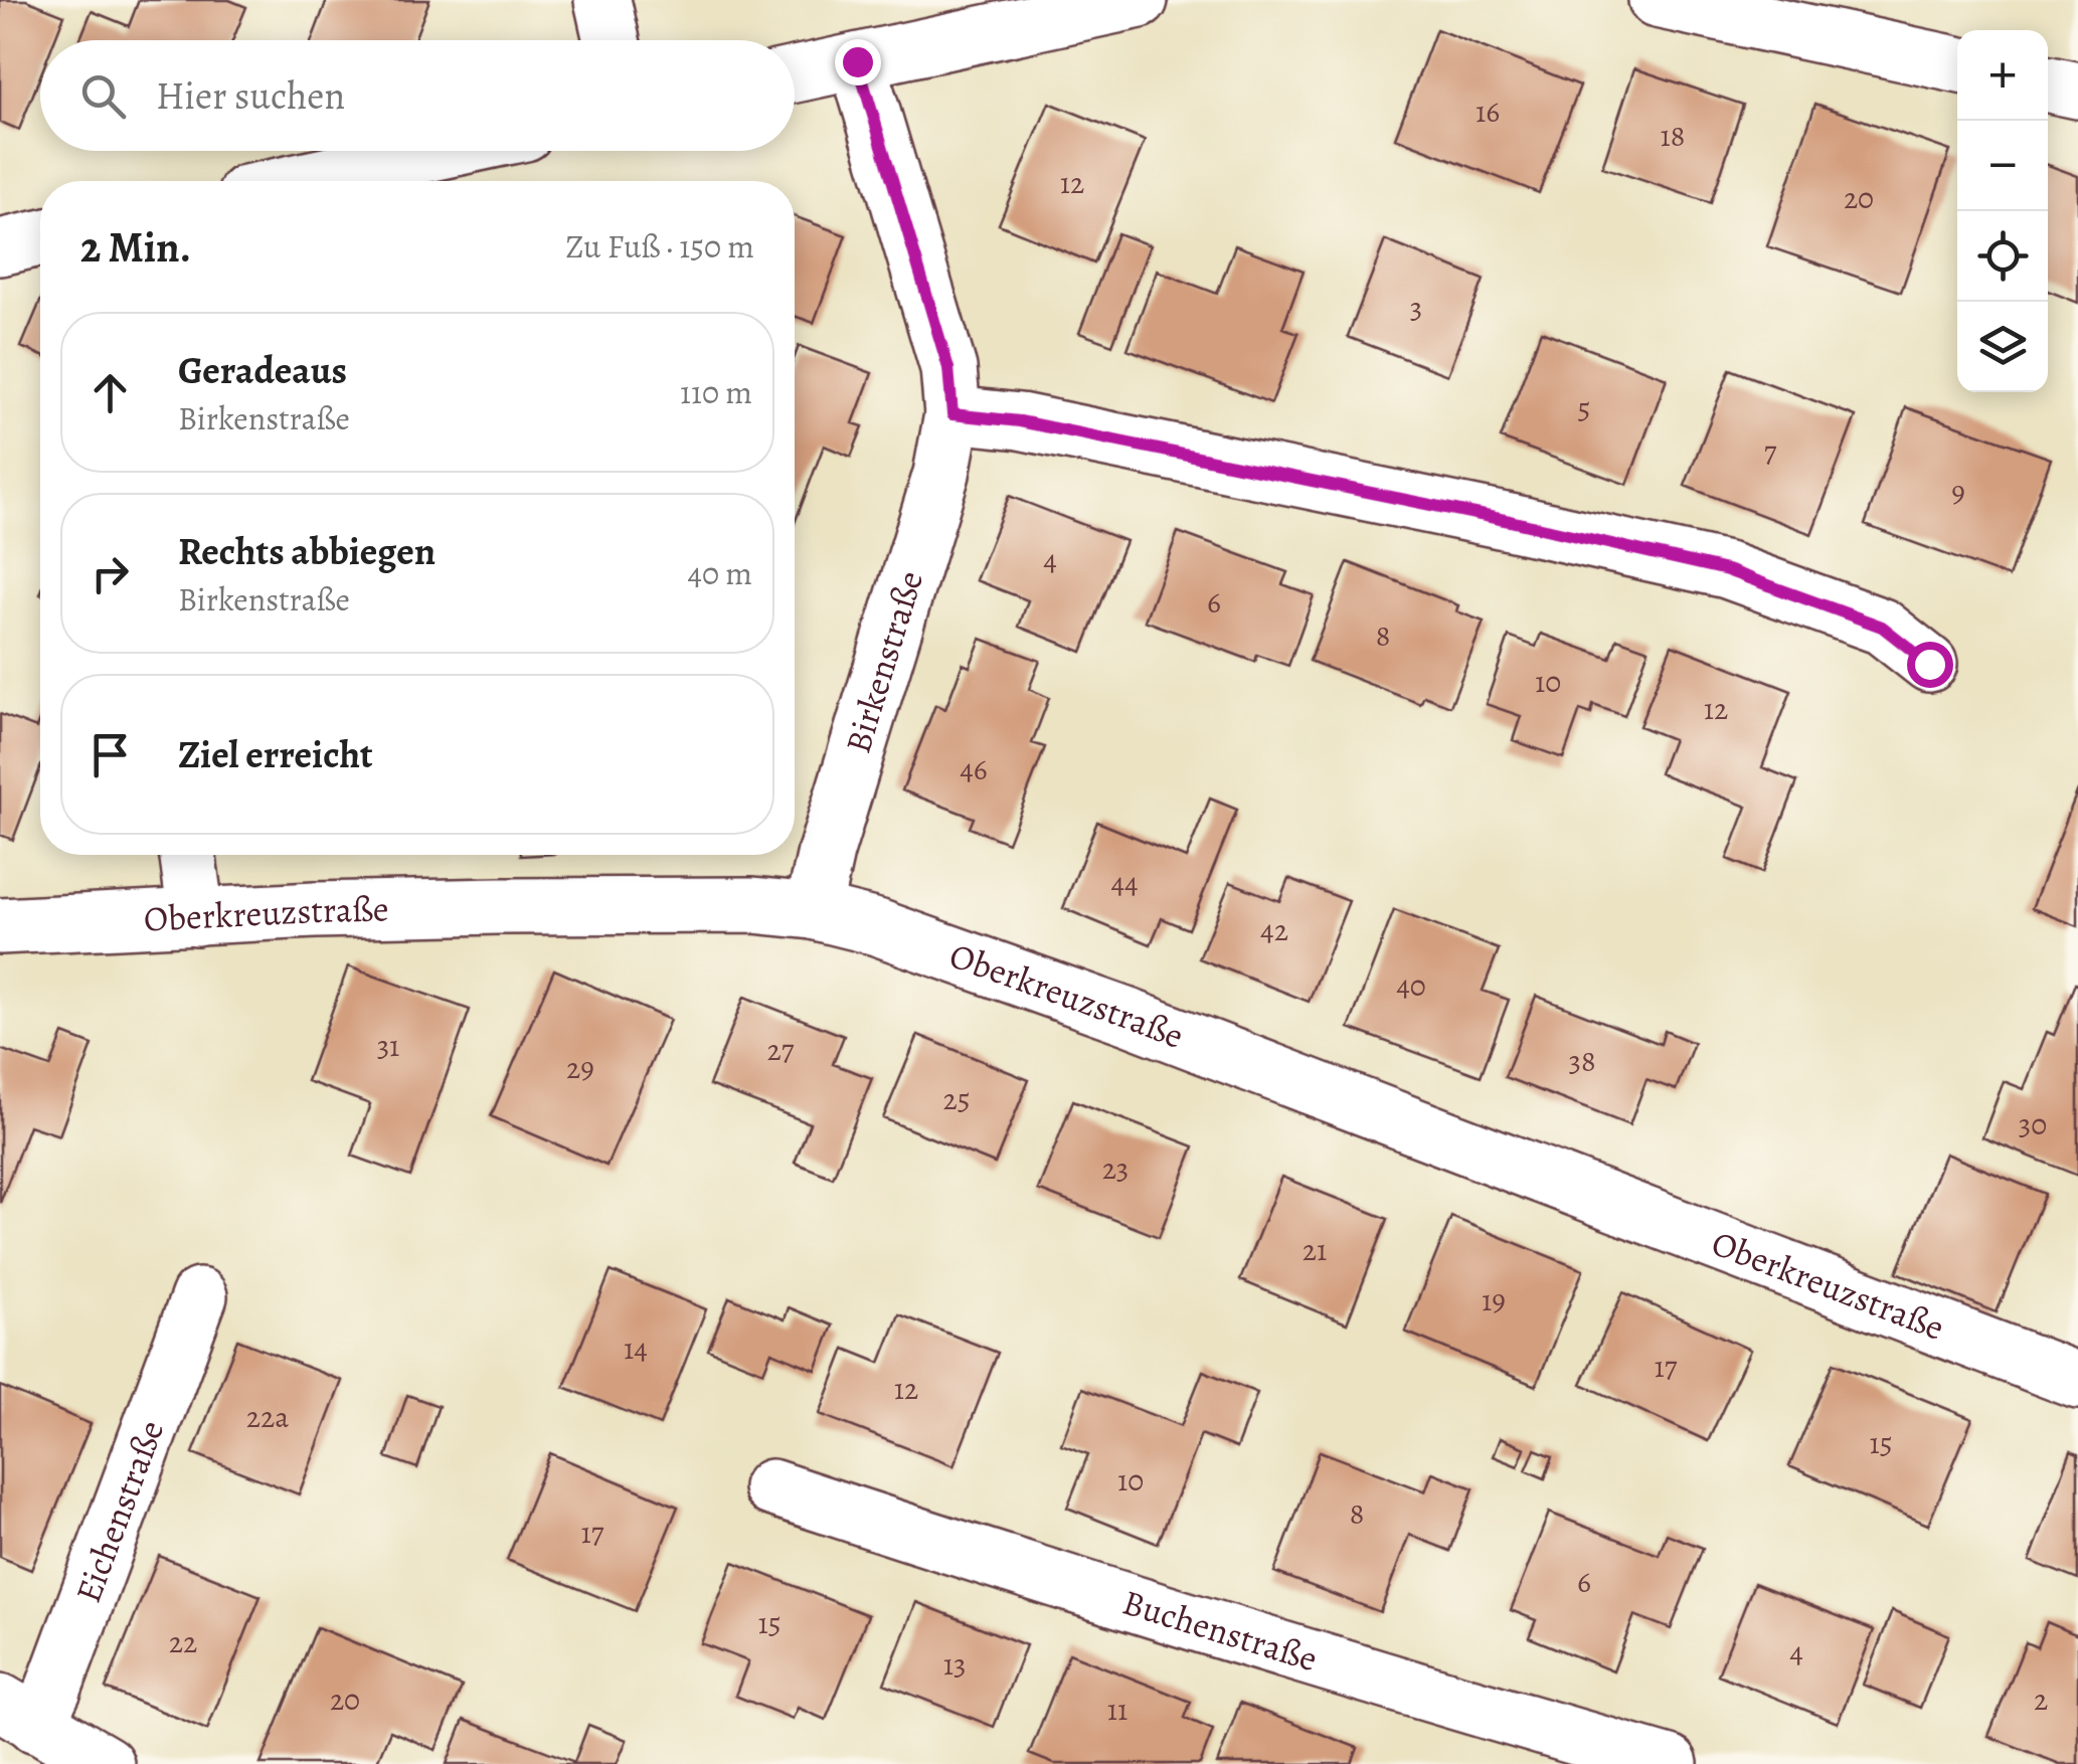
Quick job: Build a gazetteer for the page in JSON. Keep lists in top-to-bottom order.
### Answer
{
  "streets": {
    "street": [
      "Birkenstraße",
      "Oberkreuzstraße",
      "Eichenstraße",
      "Buchenstraße"
    ]
  },
  "crossings": [
    ["Birkenstraße", "Oberkreuzstraße"]
  ],
  "house_numbers": [
    "16",
    "18",
    "12",
    "20",
    "3",
    "5",
    "7",
    "9",
    "4",
    "6",
    "8",
    "10",
    "12",
    "46",
    "44",
    "42",
    "40",
    "31",
    "27",
    "38",
    "29",
    "25",
    "30",
    "23",
    "21",
    "19",
    "14",
    "17",
    "12",
    "22a",
    "15",
    "10",
    "8",
    "17",
    "6",
    "15",
    "22",
    "4",
    "13",
    "20",
    "2",
    "11"
  ],
  "page": {
    "map_buttons": ["+", "−"],
    "search": "Hier suchen",
    "heading": ["2 Min.", "Zu Fuß · 150 m"],
    "list": [
      ["Geradeaus", "Birkenstraße", "110 m"],
      ["Rechts abbiegen", "Birkenstraße", "40 m"],
      "Ziel erreicht"
    ]
  }
}
